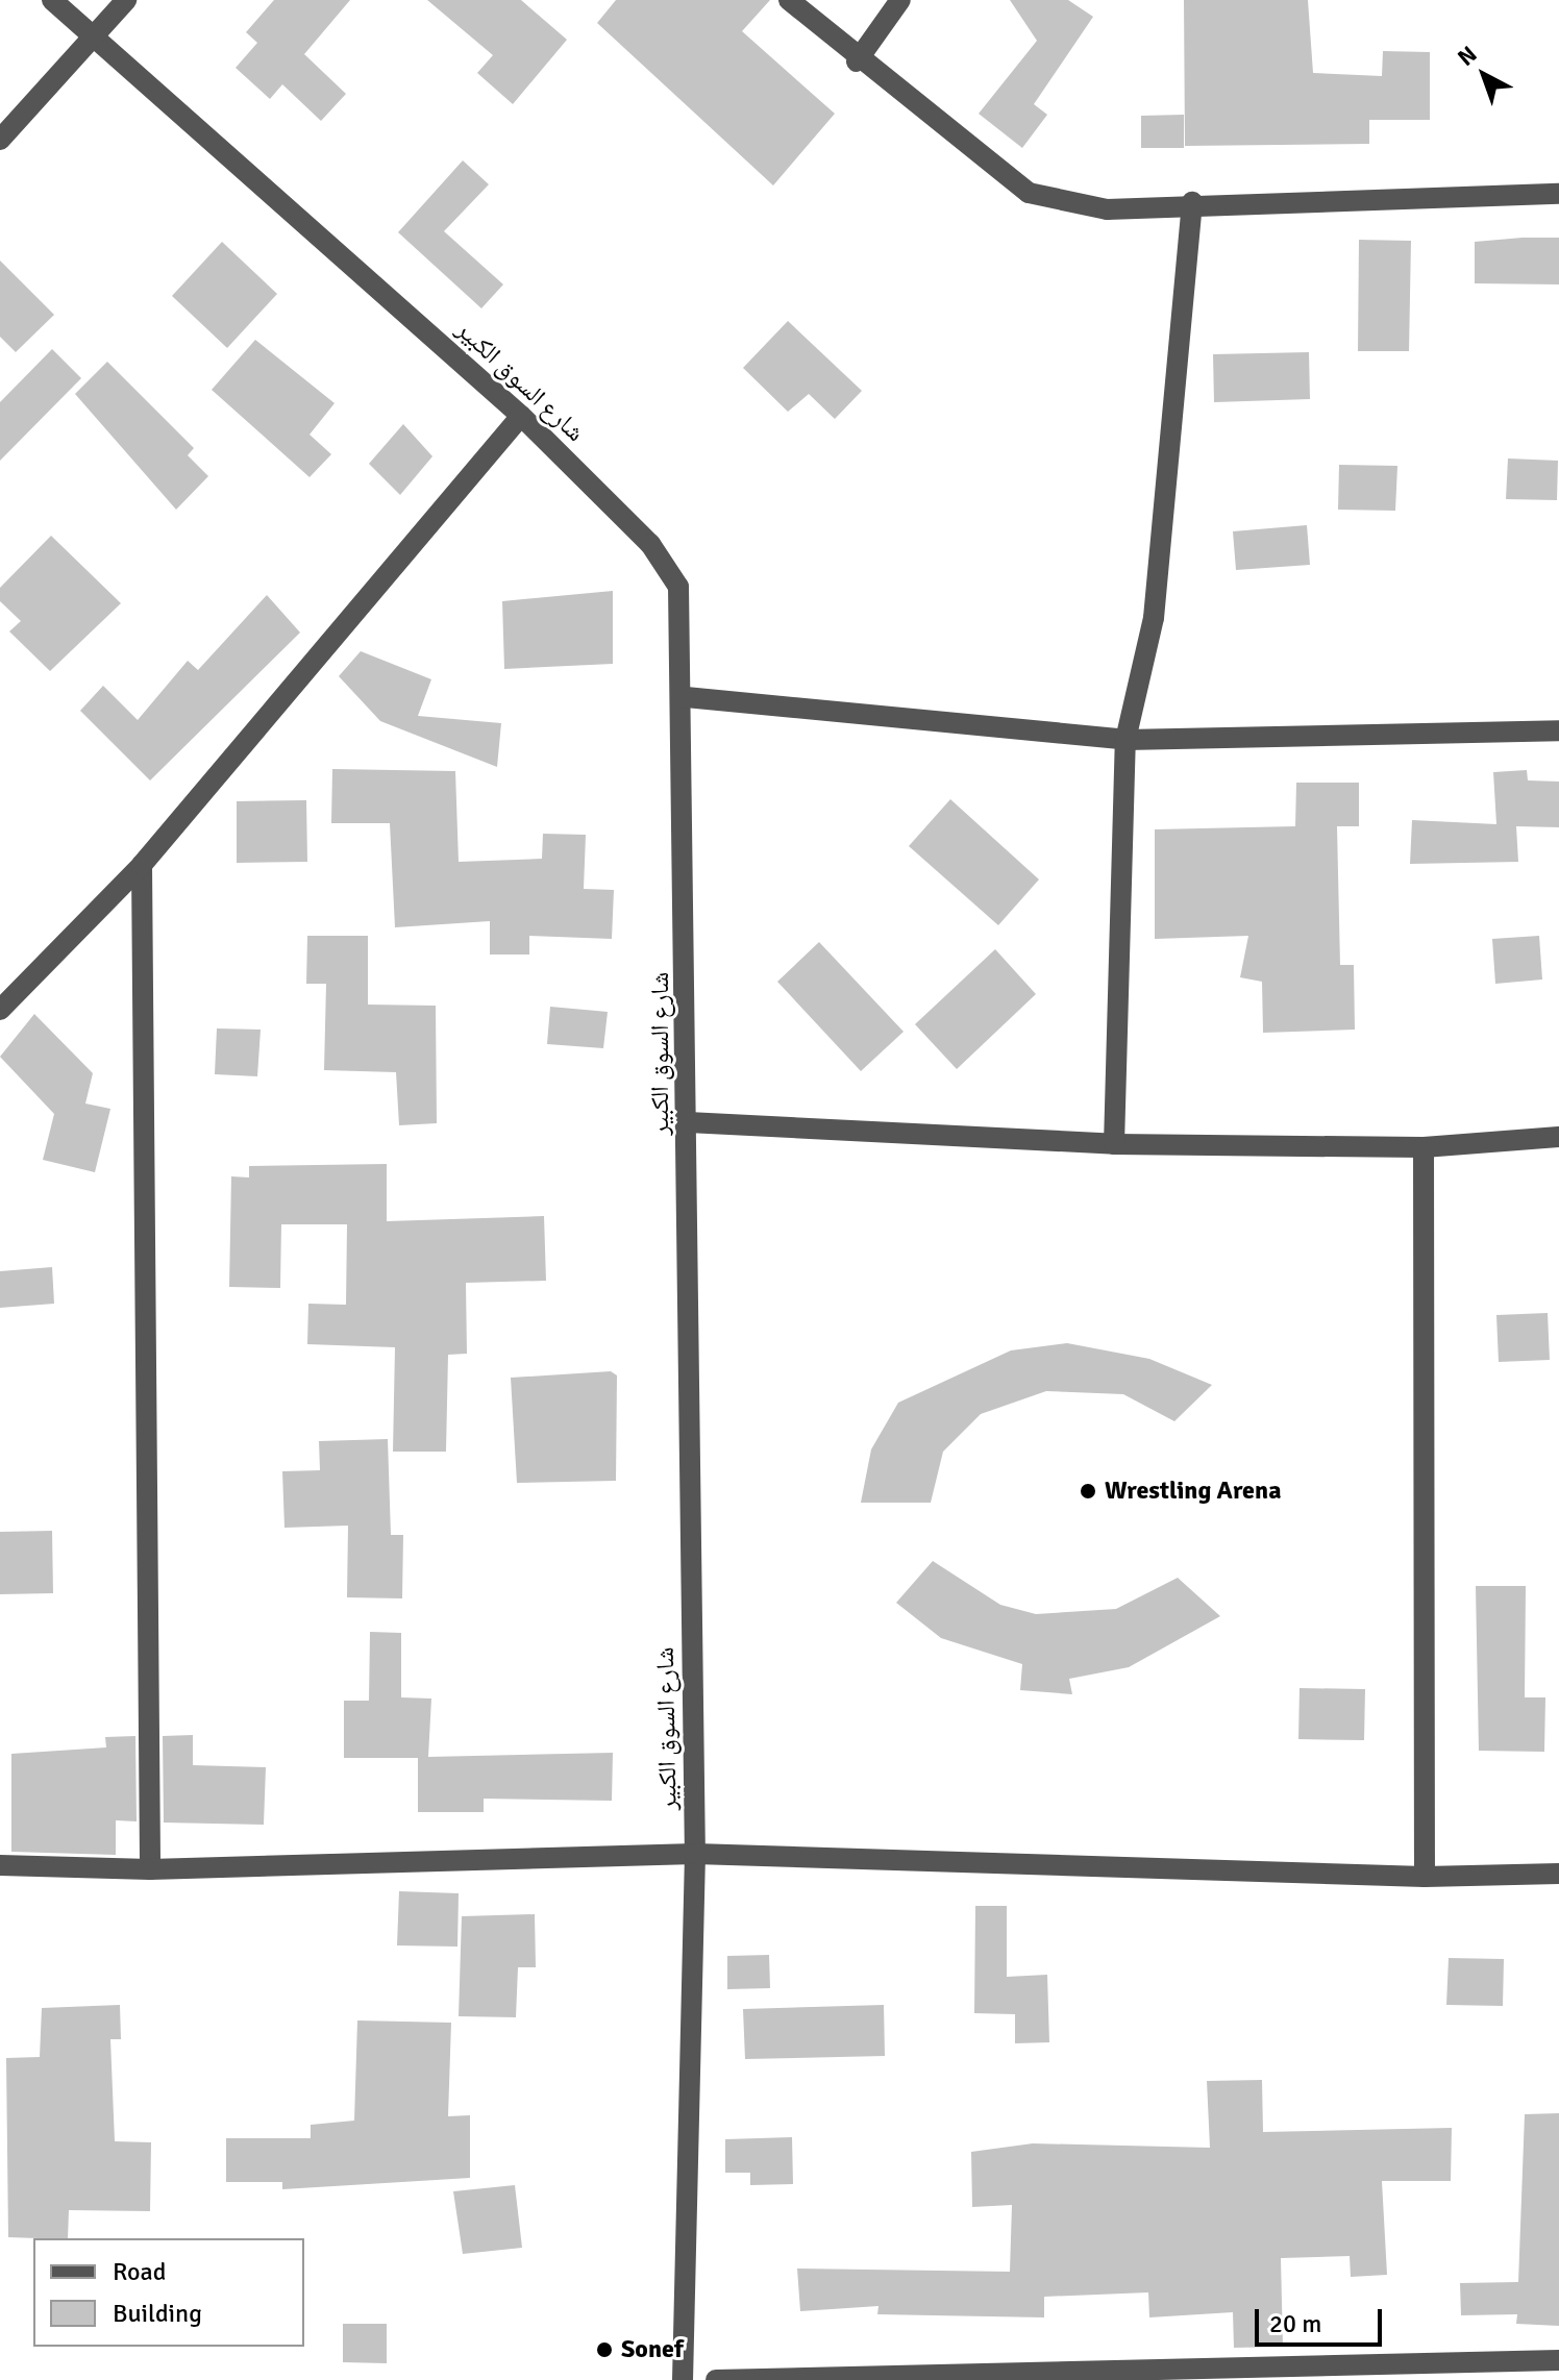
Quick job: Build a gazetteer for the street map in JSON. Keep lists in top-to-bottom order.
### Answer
{
  "streets": {
    "street": ["شارع السوق الكبير"]
  },
  "places": ["Wrestling Arena", "Sonef"],
  "legend": ["Road", "Building"],
  "scale_bar": "20 m",
  "north": "top left"
}
